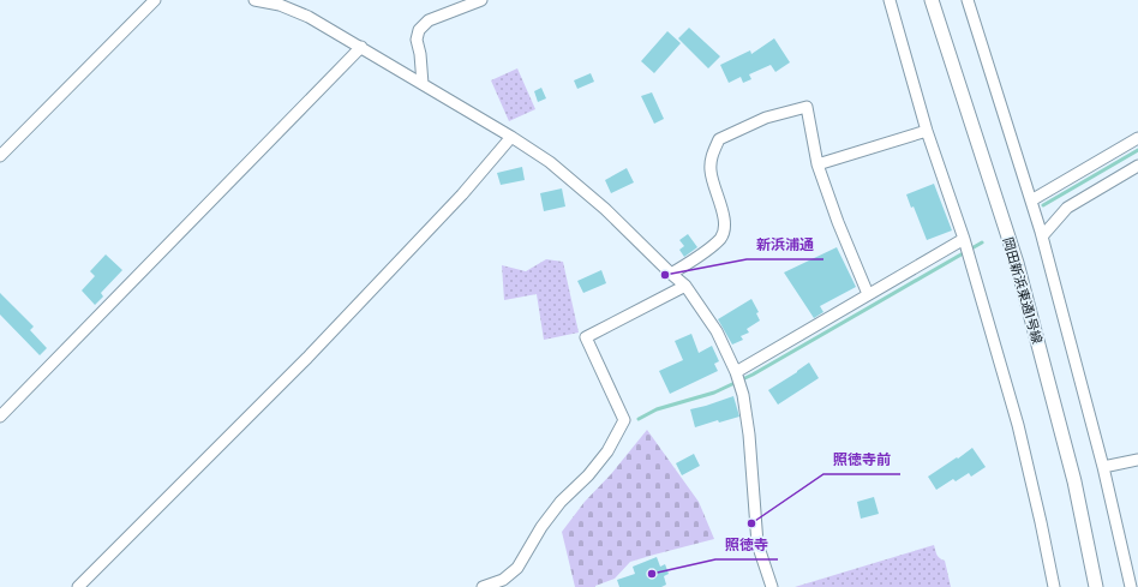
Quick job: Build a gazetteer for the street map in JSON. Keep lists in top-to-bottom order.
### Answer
{
  "streets": {
    "street": ["岡田新浜東通1号線"]
  },
  "places": ["新浜浦通", "照徳寺前", "照徳寺"]
}
